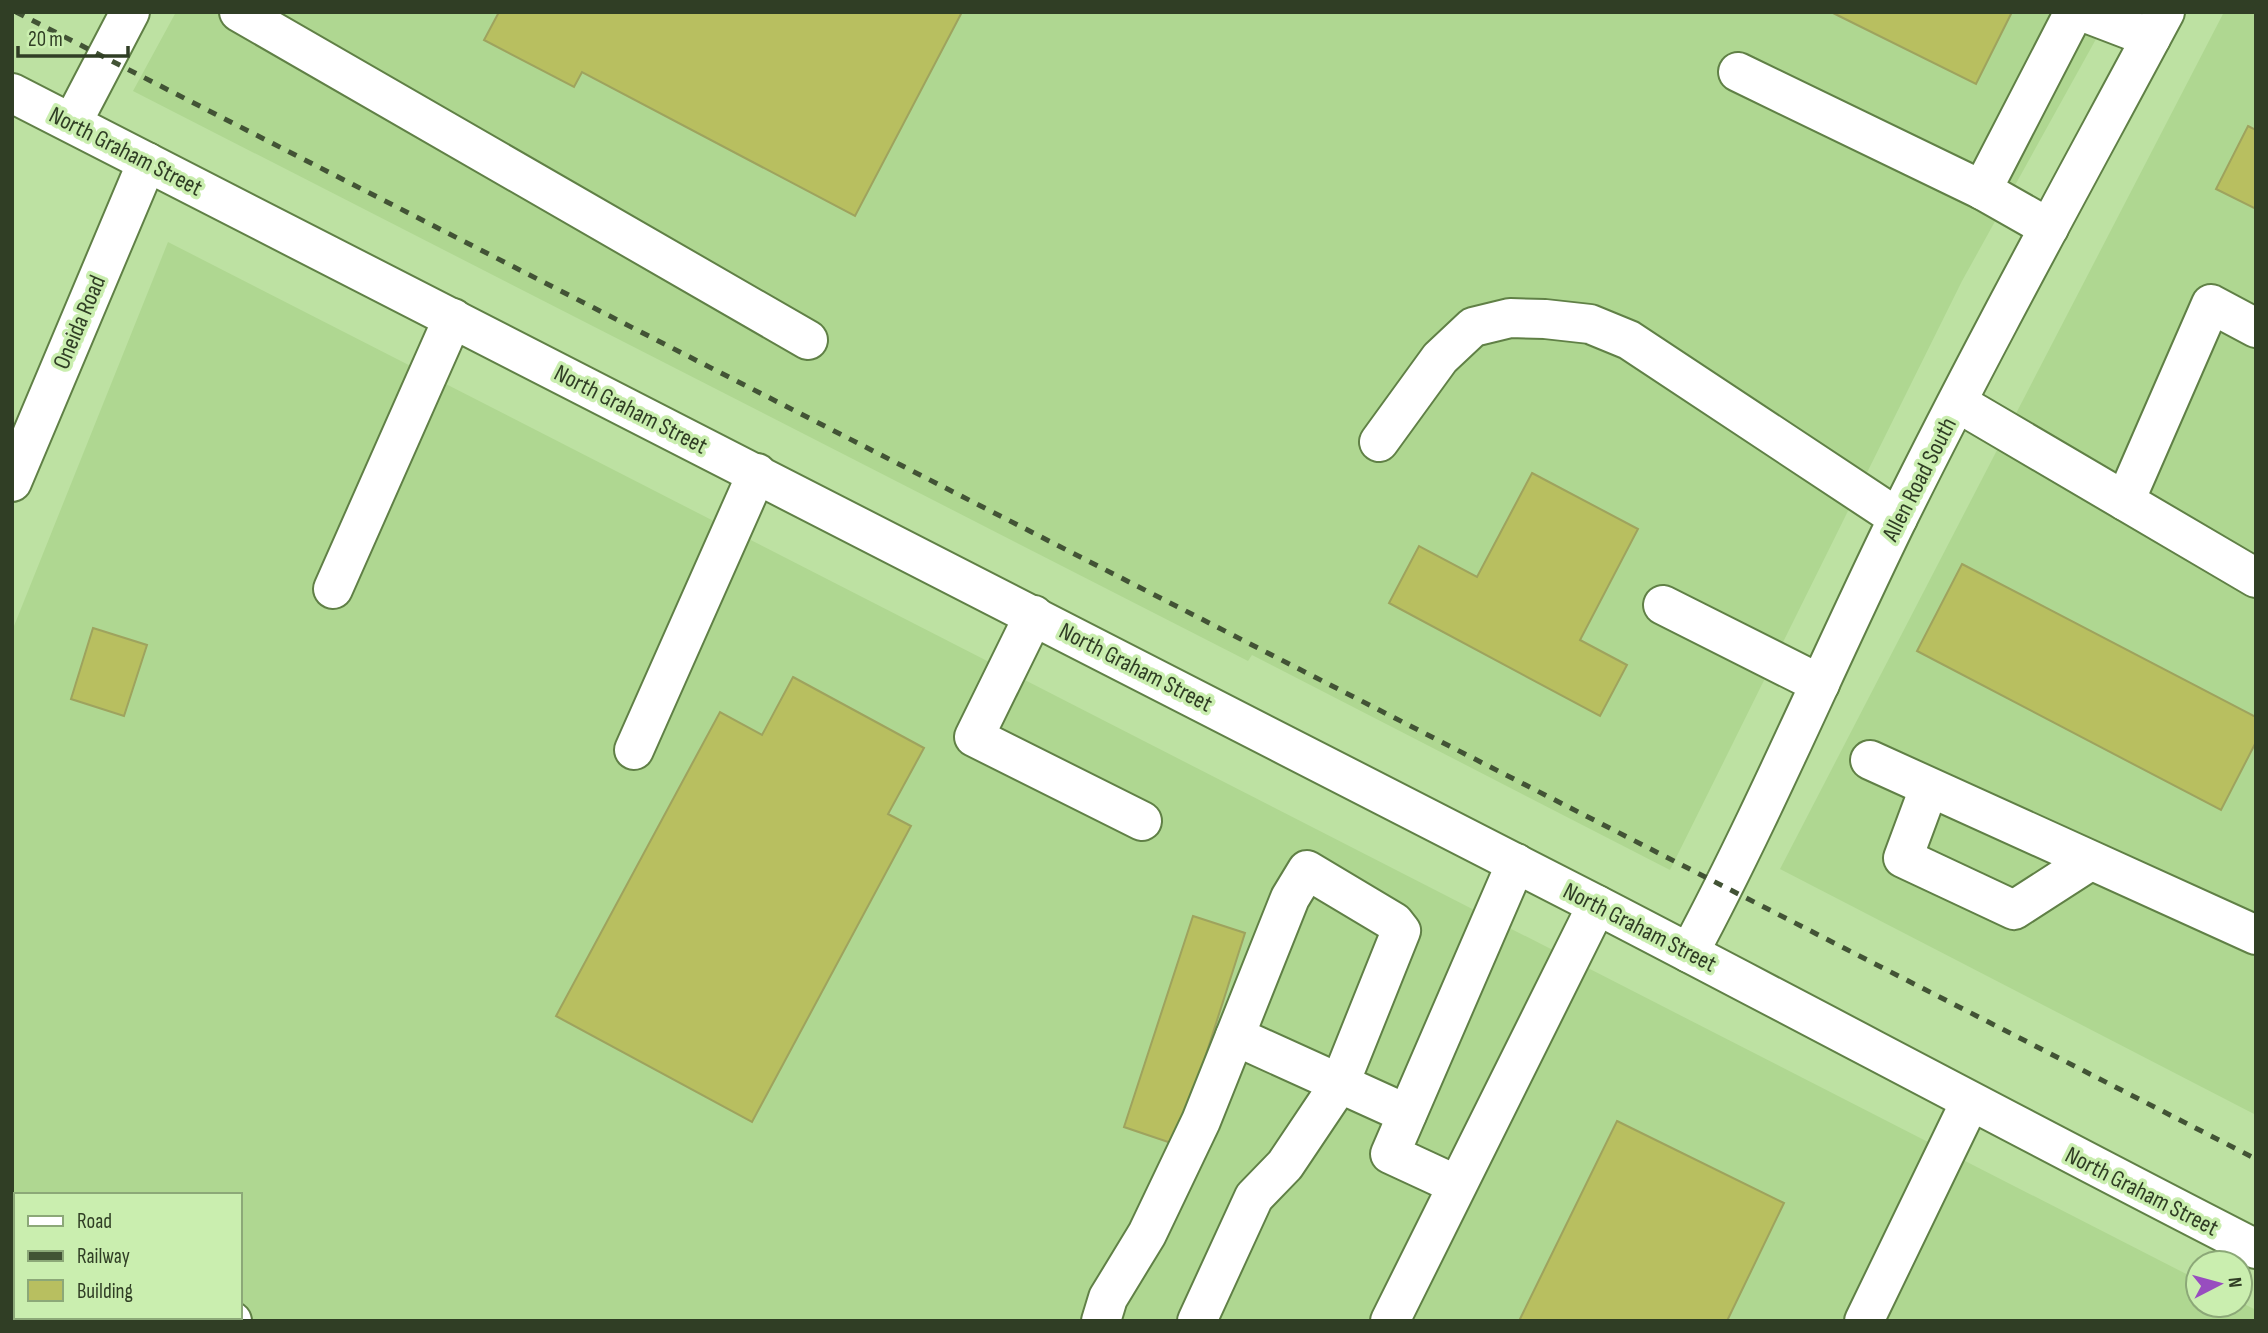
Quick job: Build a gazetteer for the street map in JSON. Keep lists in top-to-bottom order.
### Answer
{
  "streets": {
    "main road": ["North Graham Street", "Oneida Road", "Allen Road South"]
  },
  "crossings": [
    ["North Graham Street", "Oneida Road"],
    ["North Graham Street", "Allen Road South"]
  ],
  "legend": ["Road", "Railway", "Building"],
  "scale_bar": "20 m",
  "north": "right"
}
